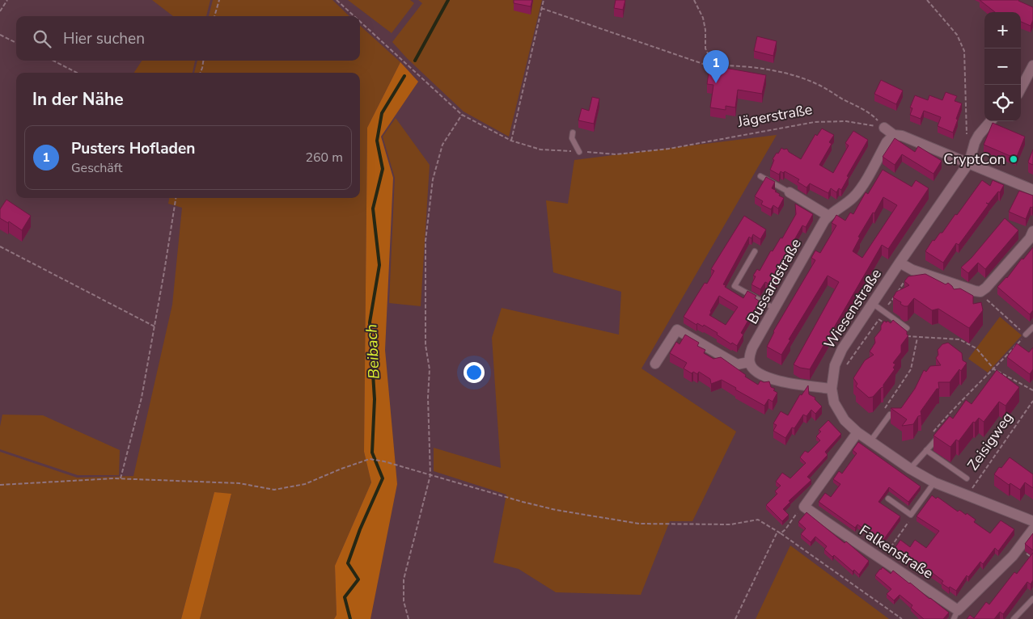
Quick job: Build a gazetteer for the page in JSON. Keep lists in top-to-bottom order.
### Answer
{
  "streets": {
    "street": ["Bussardstraße", "Wiesenstraße", "Falkenstraße"],
    "path": ["Jägerstraße", "Zeisigweg"]
  },
  "crossings": [
    ["Wiesenstraße", "Zeisigweg"]
  ],
  "water": ["Beibach"],
  "places": ["CryptCon"],
  "page": {
    "map_buttons": ["+", "−"],
    "search": "Hier suchen",
    "pins": "1",
    "heading": "In der Nähe",
    "list": [
      {
        "mark": "1",
        "name": "Pusters Hofladen",
        "note": "Geschäft",
        "value": "260 m"
      }
    ]
  }
}
